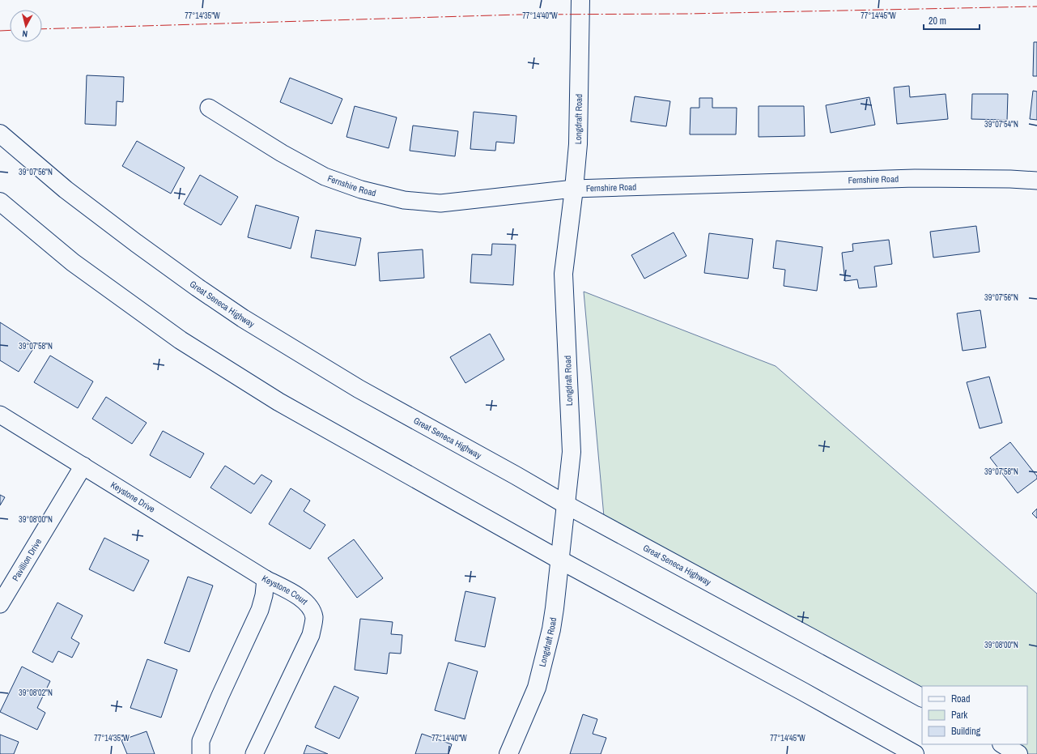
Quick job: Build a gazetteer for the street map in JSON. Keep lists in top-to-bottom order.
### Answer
{
  "streets": {
    "main road": ["Longdraft Road", "Great Seneca Highway"],
    "street": [
      "Fernshire Road",
      "Keystone Drive",
      "Pavillion Drive",
      "Keystone Court"
    ]
  },
  "crossings": [
    ["Longdraft Road", "Fernshire Road"],
    ["Longdraft Road", "Great Seneca Highway"],
    ["Keystone Drive", "Pavillion Drive"],
    ["Keystone Drive", "Keystone Court"]
  ],
  "legend": ["Road", "Park", "Building"],
  "scale_bar": "20 m",
  "north": "bottom",
  "coordinates": [
    "77°14'35\"W",
    "77°14'40\"W",
    "77°14'45\"W",
    "39°07'54\"N",
    "39°07'56\"N",
    "39°07'58\"N",
    "39°08'00\"N",
    "39°08'02\"N"
  ]
}
